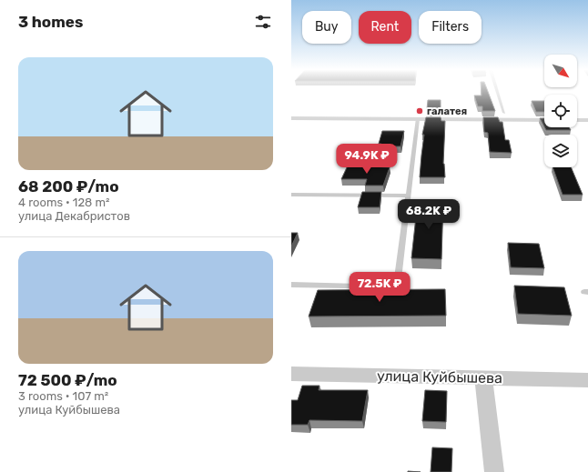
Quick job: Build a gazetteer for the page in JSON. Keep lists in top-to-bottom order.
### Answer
{
  "streets": {
    "street": ["улица Куйбышева"]
  },
  "places": ["галатея"],
  "north": "bottom right",
  "page": {
    "heading": "3 homes",
    "chip": ["Buy", "Rent", "Filters"],
    "list": [
      {
        "name": "68 200 ₽/mo",
        "note": "4 rooms · 128 m² · улица Декабристов"
      },
      {
        "name": "72 500 ₽/mo",
        "note": "3 rooms · 107 m² · улица Куйбышева"
      }
    ],
    "price": ["94.9K ₽", "68.2K ₽", "72.5K ₽"]
  }
}
